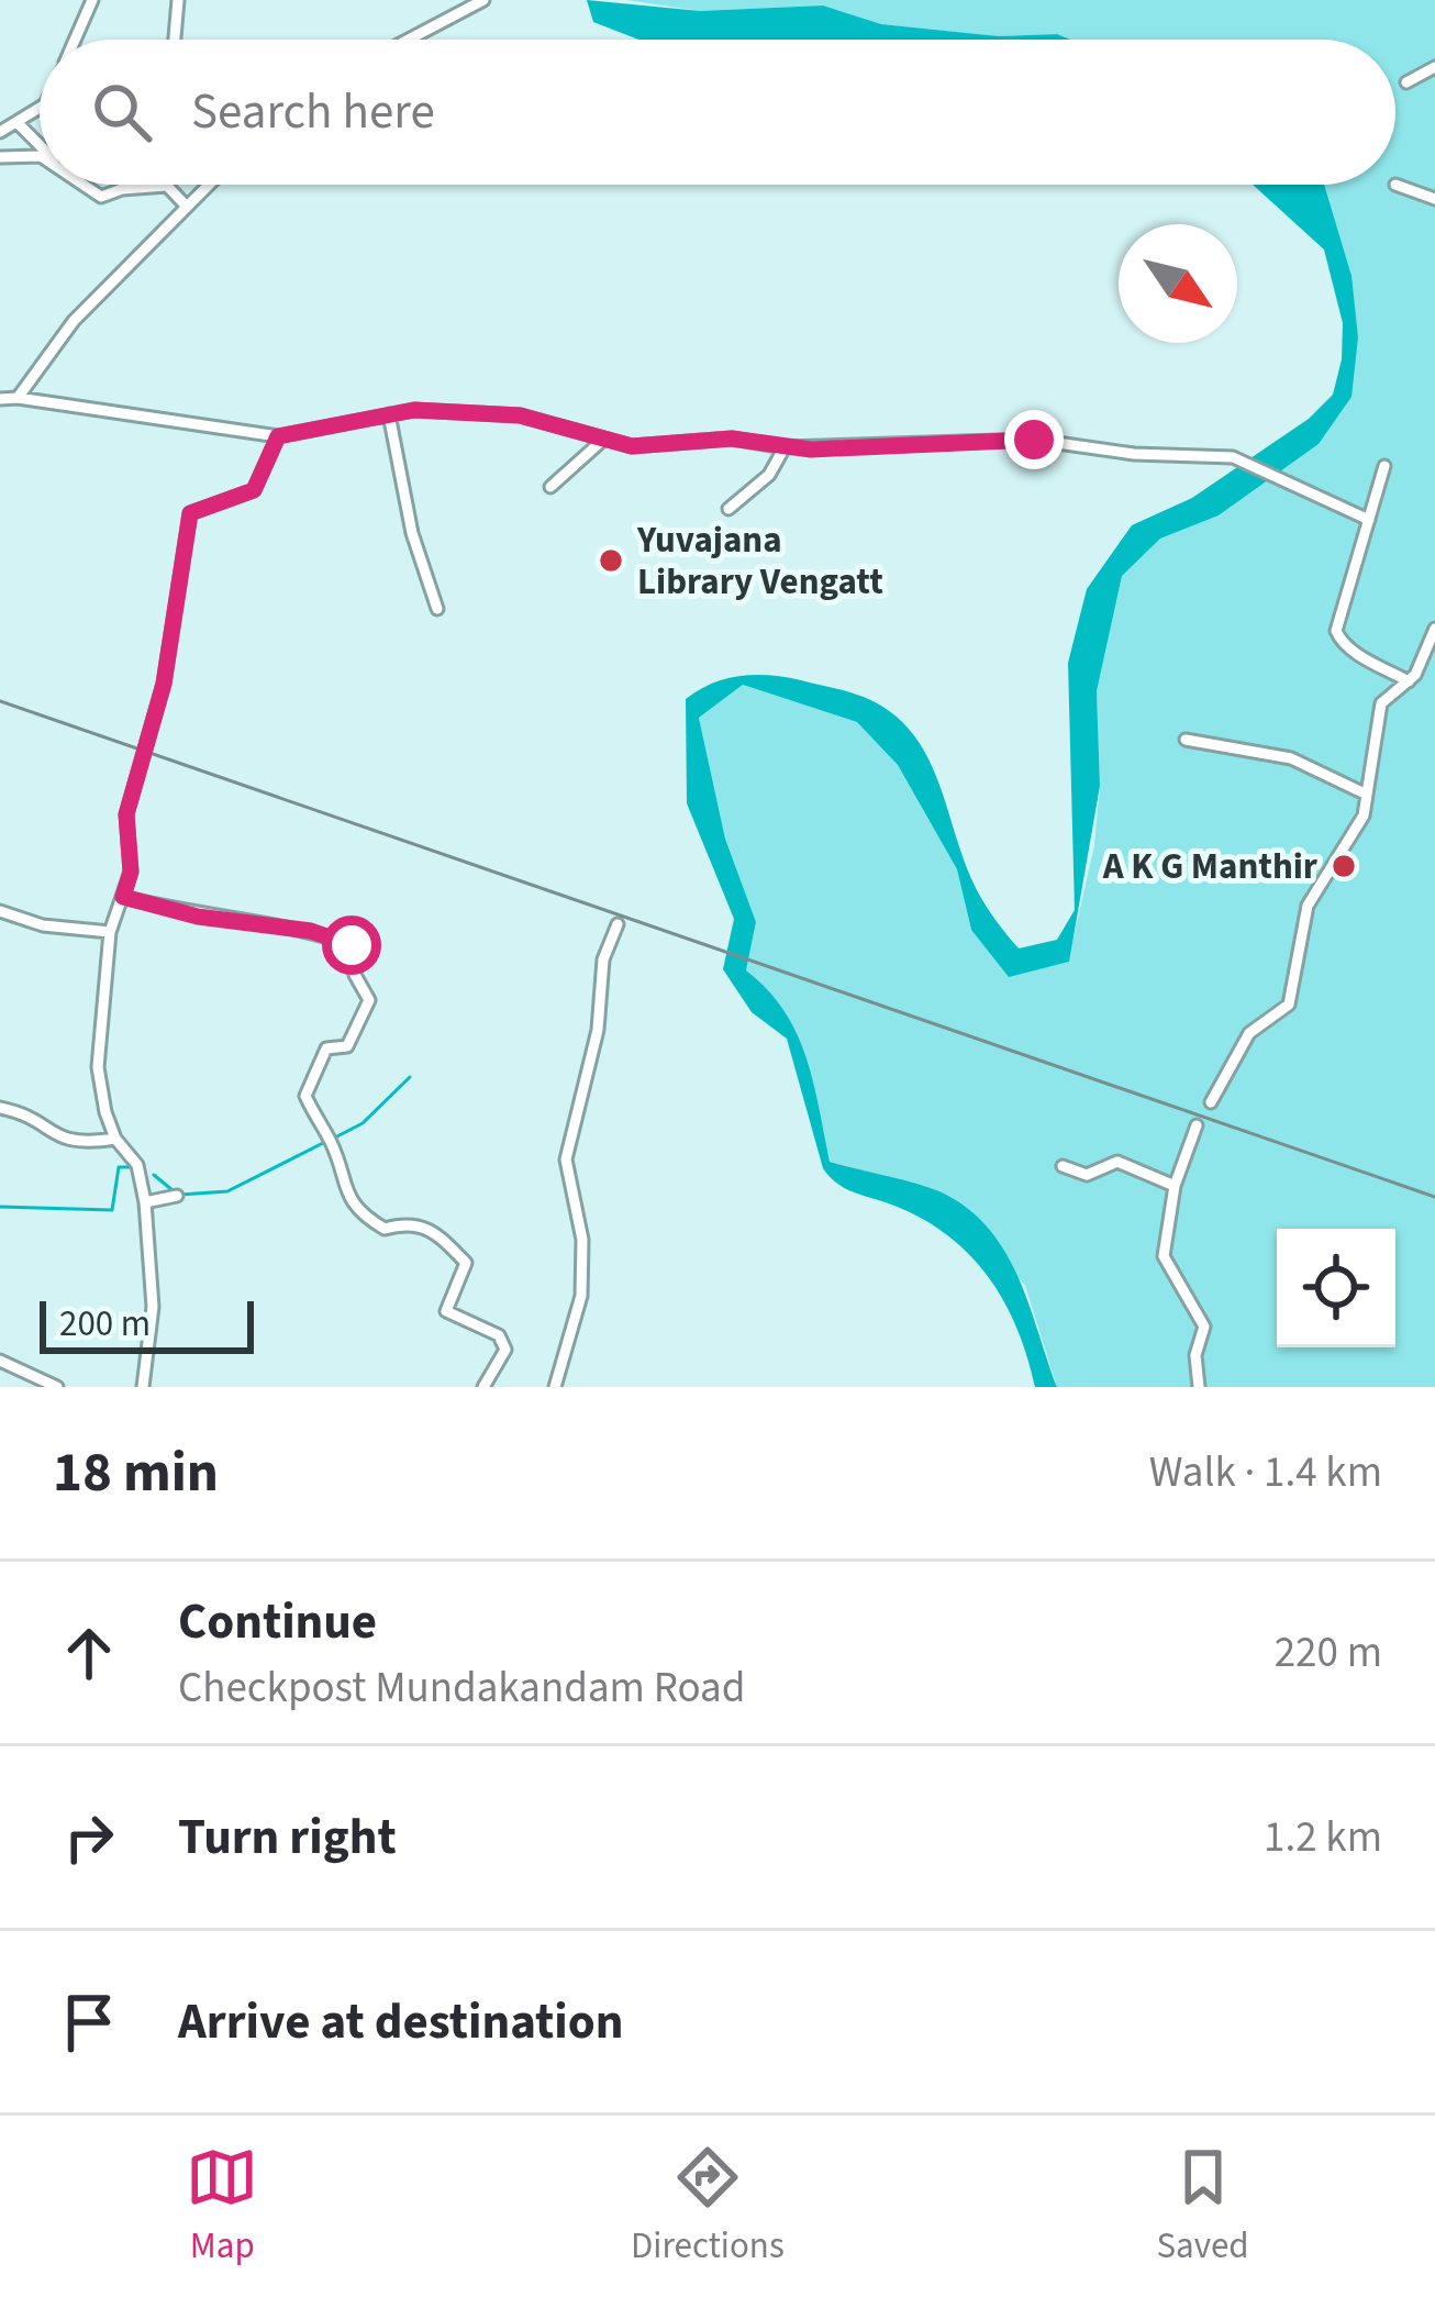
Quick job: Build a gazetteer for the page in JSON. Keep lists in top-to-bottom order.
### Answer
{
  "places": ["Yuvajana Library Vengatt", "A K G Manthir"],
  "scale_bar": "200 m",
  "north": "bottom right",
  "page": {
    "search": "Search here",
    "scale": "200 m",
    "heading": ["18 min", "Walk · 1.4 km"],
    "list": [
      ["Continue", "Checkpost Mundakandam Road", "220 m"],
      ["Turn right", "1.2 km"],
      "Arrive at destination"
    ],
    "nav": ["Map", "Directions", "Saved"]
  }
}
